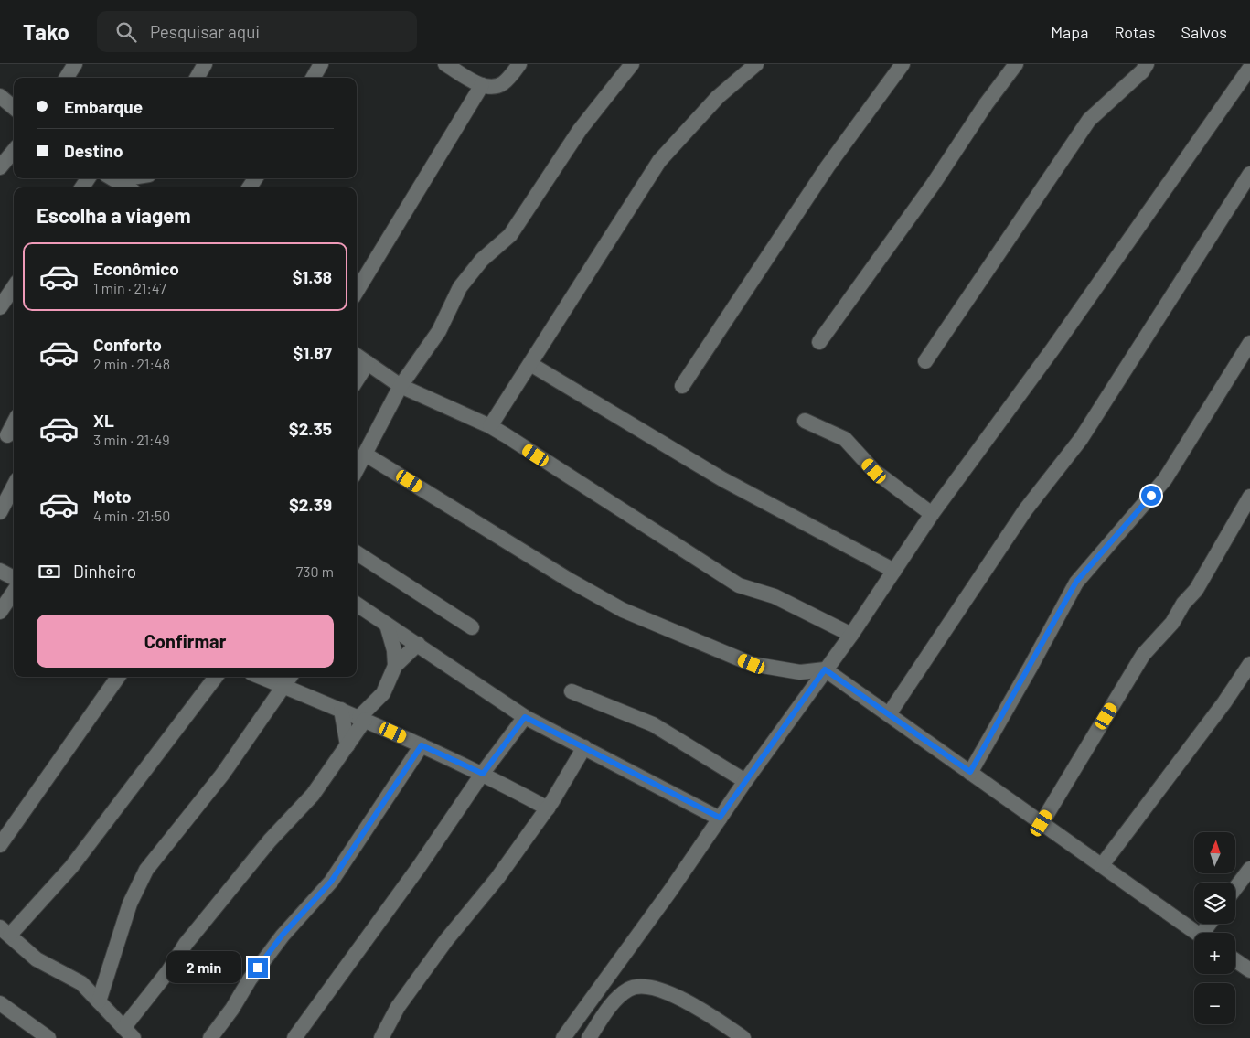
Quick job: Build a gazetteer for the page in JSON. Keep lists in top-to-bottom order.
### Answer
{
  "north": "top",
  "page": {
    "header": "Tako",
    "search": "Pesquisar aqui",
    "nav": ["Mapa", "Rotas", "Salvos"],
    "banner": ["Embarque", "Destino"],
    "heading": "Escolha a viagem",
    "list": [
      {
        "name": "Econômico",
        "note": "1 min · 21:47",
        "value": "$1.38"
      },
      {
        "name": "Conforto",
        "note": "2 min · 21:48",
        "value": "$1.87"
      },
      {
        "name": "XL",
        "note": "3 min · 21:49",
        "value": "$2.35"
      },
      {
        "name": "Moto",
        "note": "4 min · 21:50",
        "value": "$2.39"
      }
    ],
    "pay": ["Dinheiro", "730 m"],
    "buttons": "Confirmar",
    "map_buttons": ["+", "−"],
    "bubble": "2 min"
  }
}
